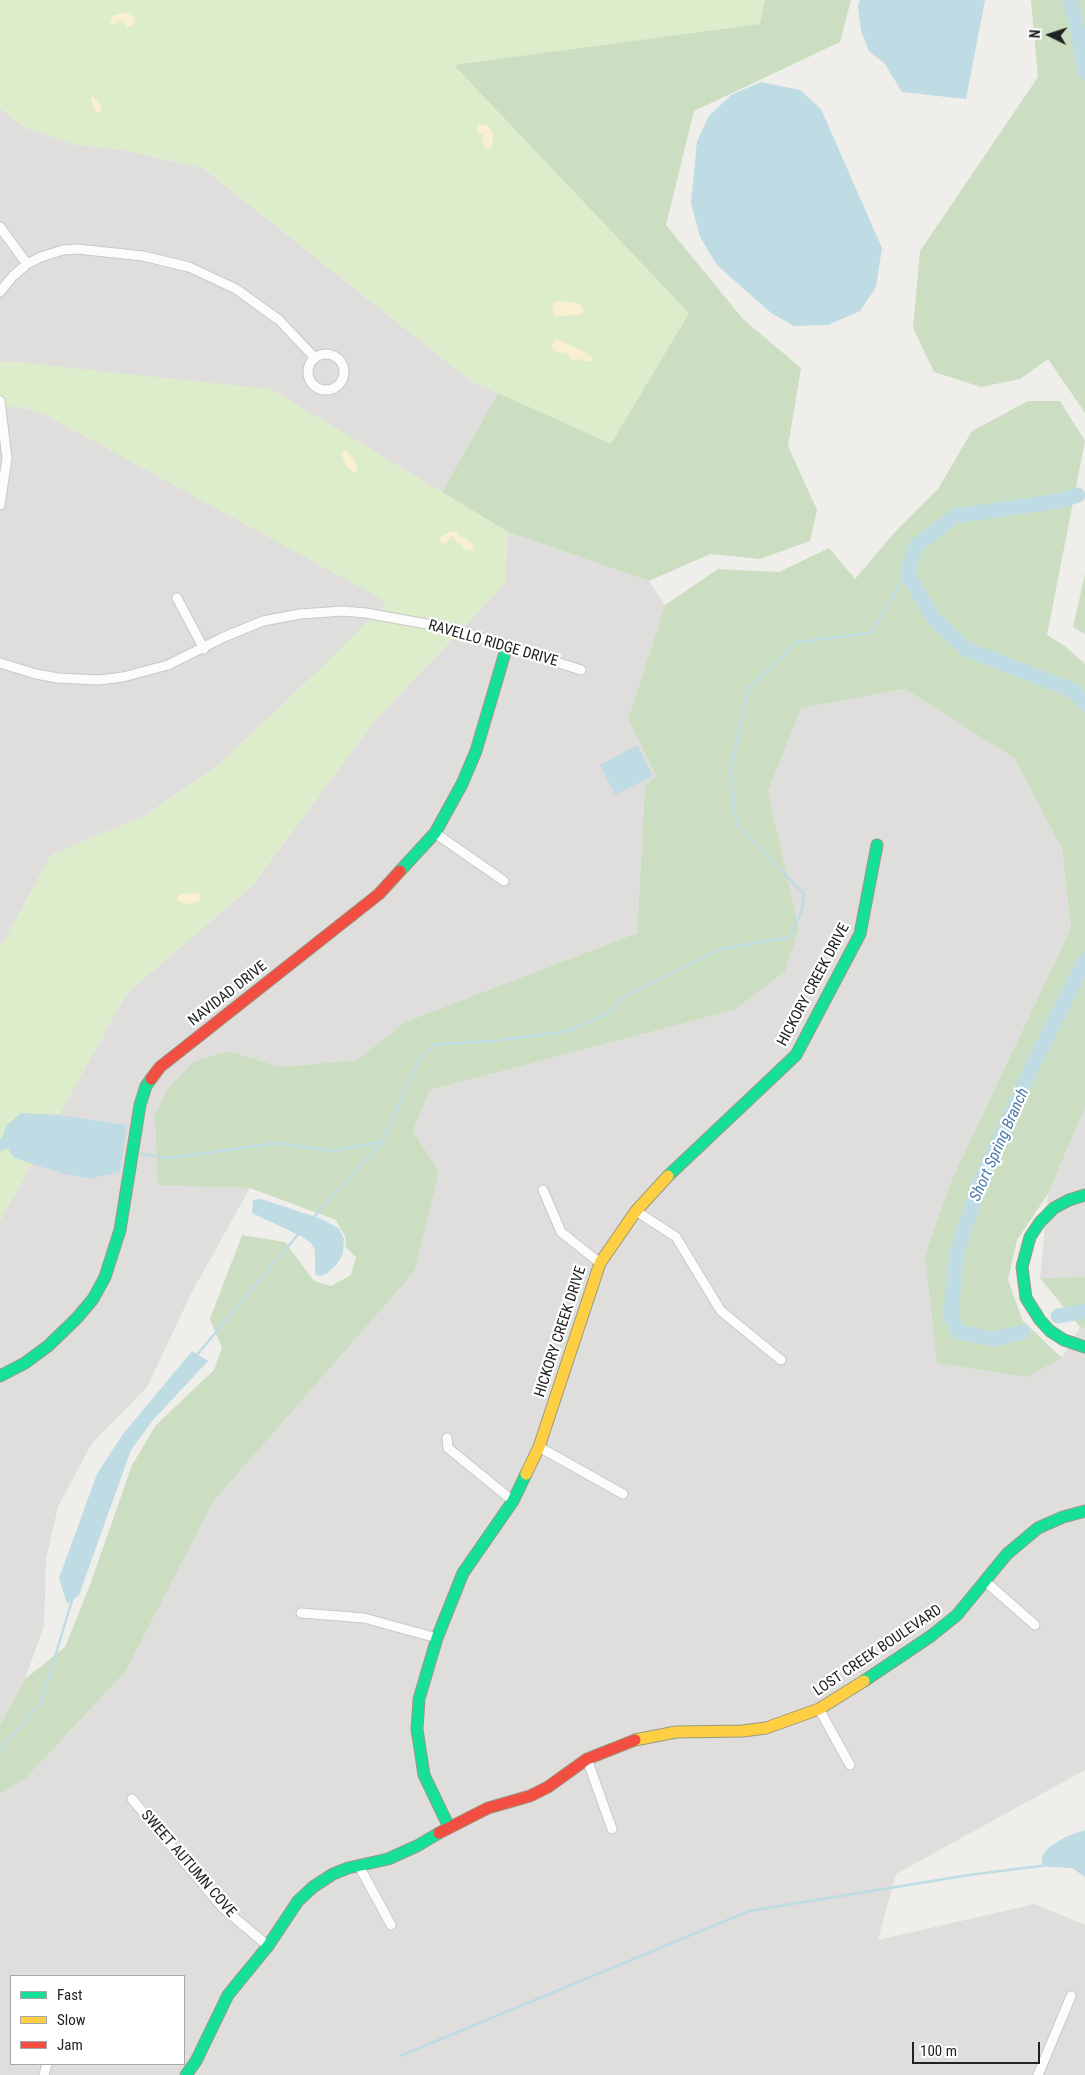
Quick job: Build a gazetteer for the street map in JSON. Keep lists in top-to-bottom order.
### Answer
{
  "streets": {
    "street": [
      "RAVELLO RIDGE DRIVE",
      "HICKORY CREEK DRIVE",
      "NAVIDAD DRIVE",
      "LOST CREEK BOULEVARD",
      "SWEET AUTUMN COVE"
    ]
  },
  "crossings": [
    ["RAVELLO RIDGE DRIVE", "NAVIDAD DRIVE"],
    ["HICKORY CREEK DRIVE", "LOST CREEK BOULEVARD"],
    ["LOST CREEK BOULEVARD", "SWEET AUTUMN COVE"]
  ],
  "water": ["Short Spring Branch"],
  "legend": ["Fast", "Slow", "Jam"],
  "scale_bar": "100 m",
  "north": "left"
}
